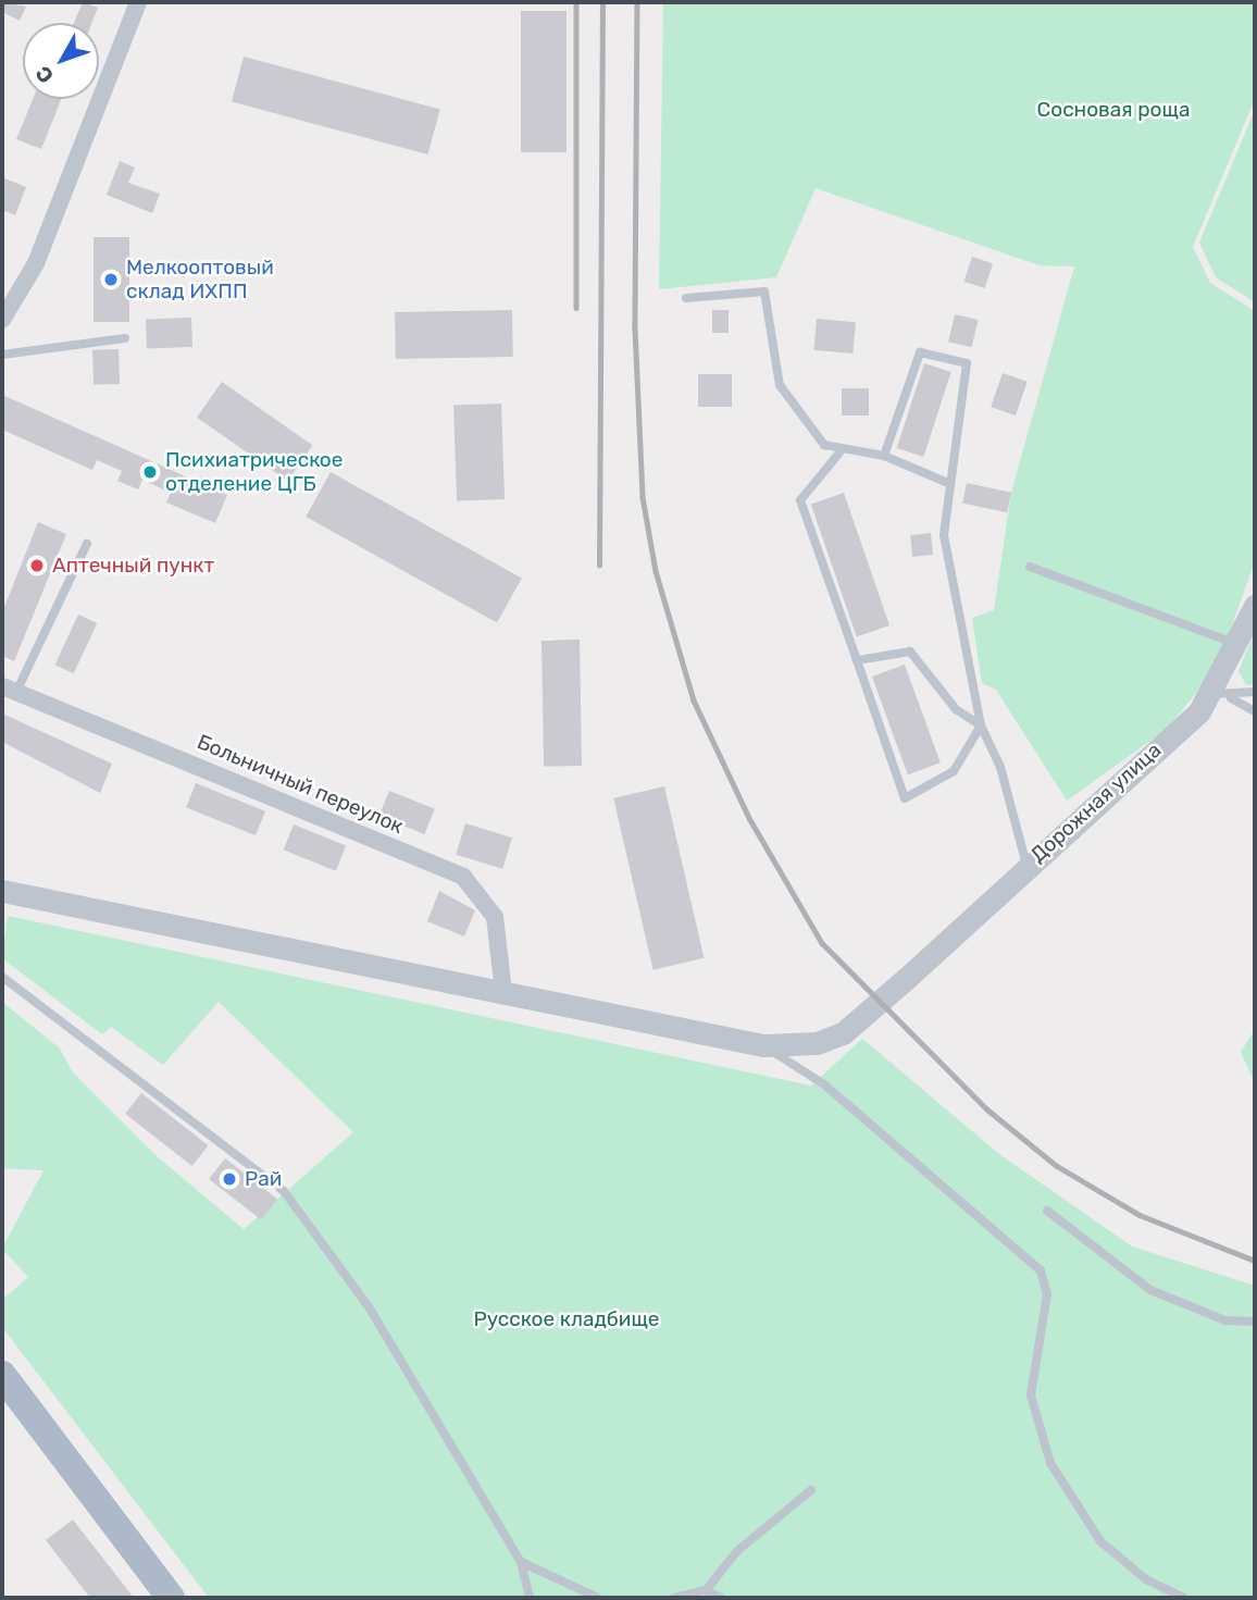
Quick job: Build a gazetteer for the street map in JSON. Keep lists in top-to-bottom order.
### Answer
{
  "streets": {
    "street": ["Больничный переулок", "Дорожная улица"]
  },
  "parks": ["Сосновая роща", "Русское кладбище"],
  "places": [
    "Мелкооптовый склад ИХПП",
    "Психиатрическое отделение ЦГБ",
    "Аптечный пункт",
    "Рай"
  ],
  "north": "bottom left"
}
